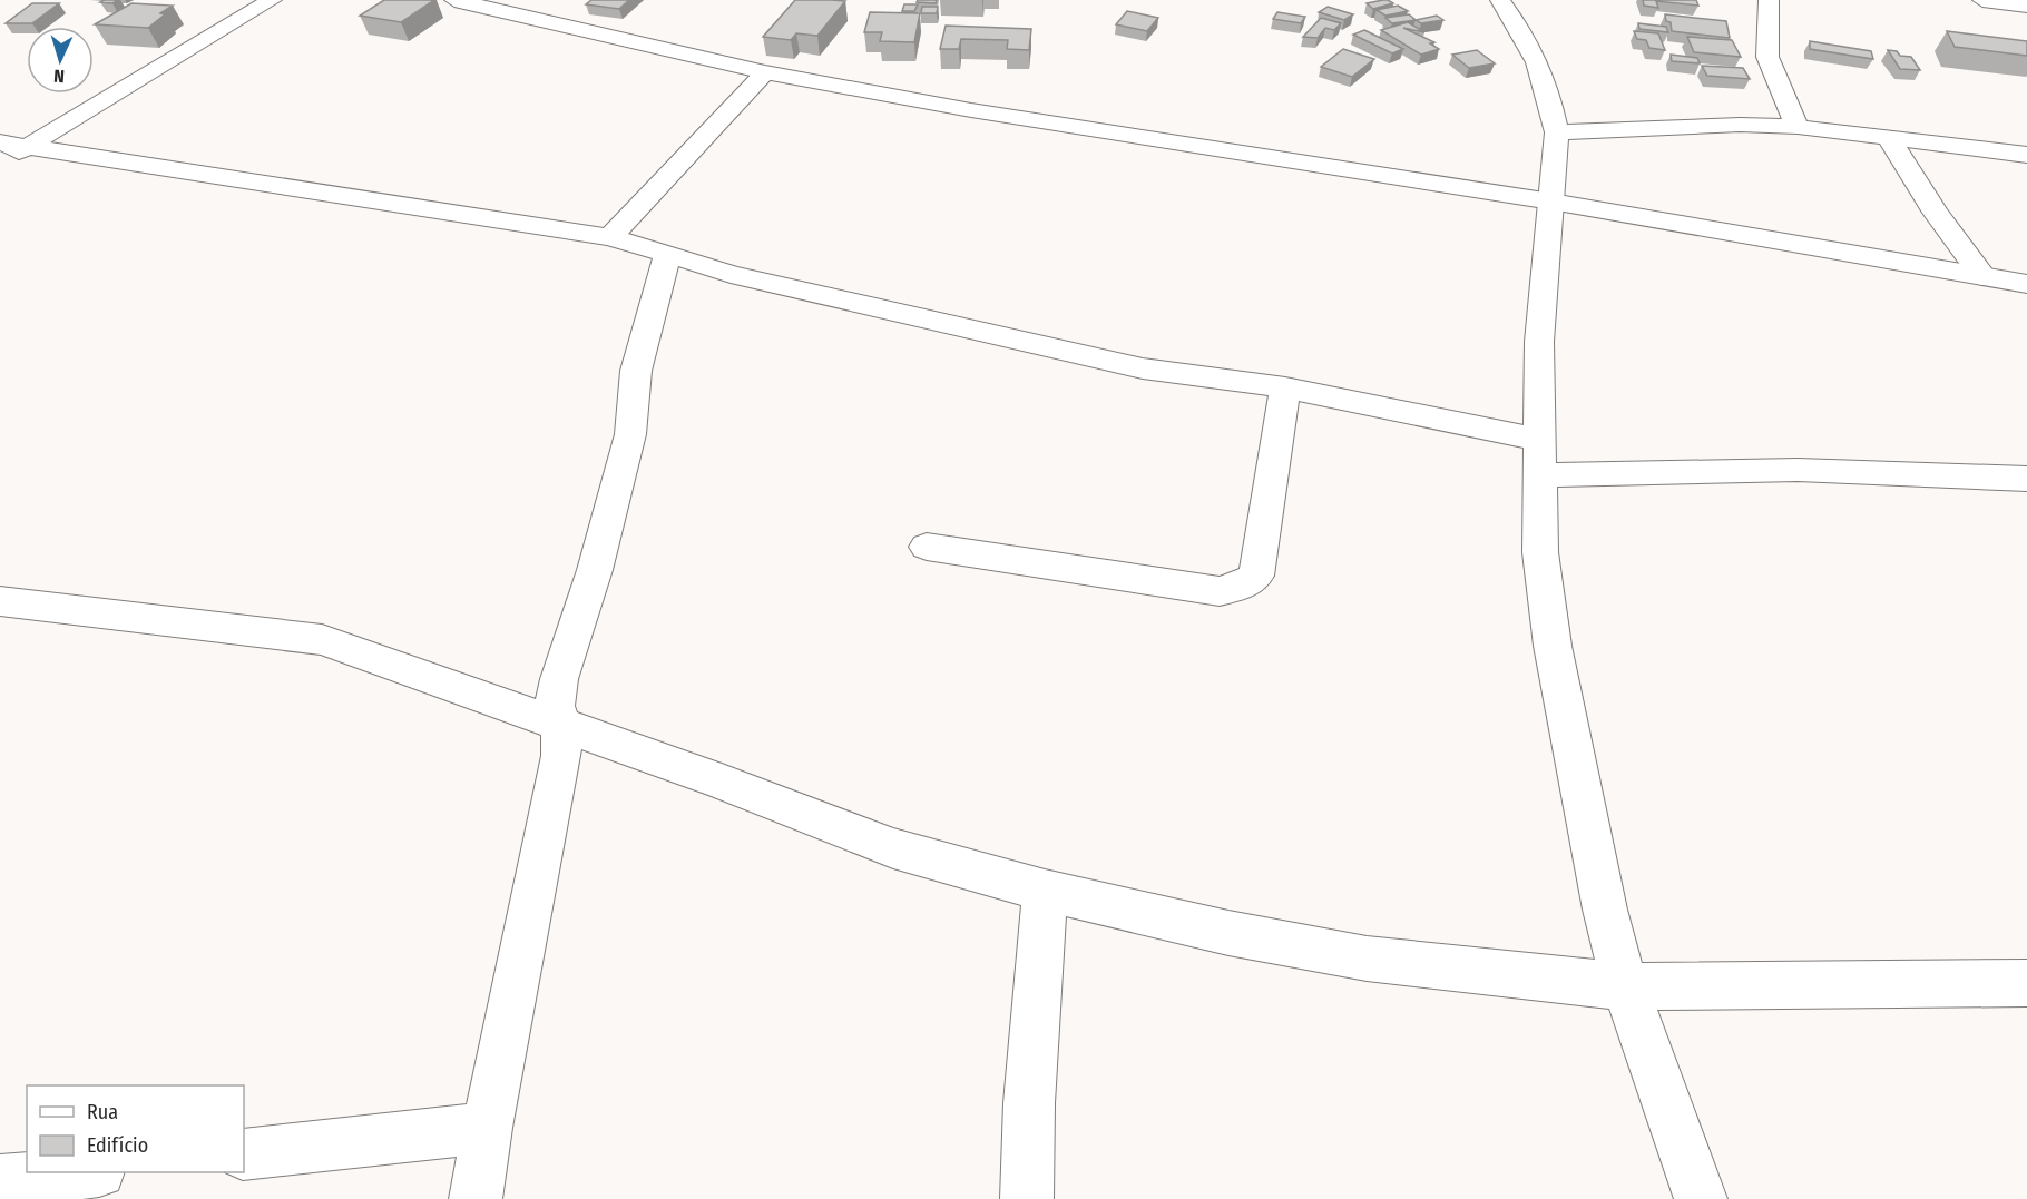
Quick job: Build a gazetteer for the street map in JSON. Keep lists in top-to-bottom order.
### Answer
{
  "legend": ["Rua", "Edifício"],
  "north": "bottom"
}
